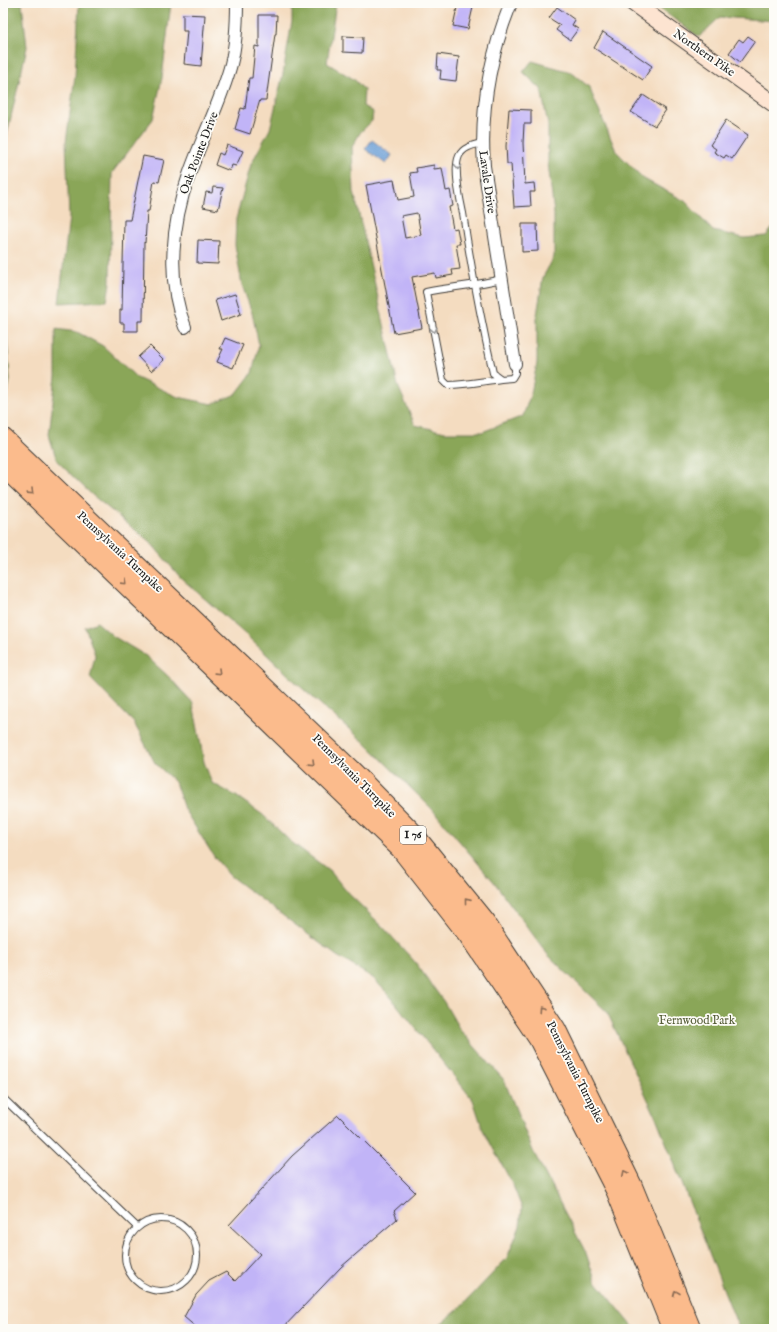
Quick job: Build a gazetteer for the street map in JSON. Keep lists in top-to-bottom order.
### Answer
{
  "streets": {
    "highway": ["Pennsylvania Turnpike", "I 76"],
    "main road": ["Northern Pike"],
    "street": ["Oak Pointe Drive", "Lavale Drive"]
  },
  "parks": ["Fernwood Park"]
}
